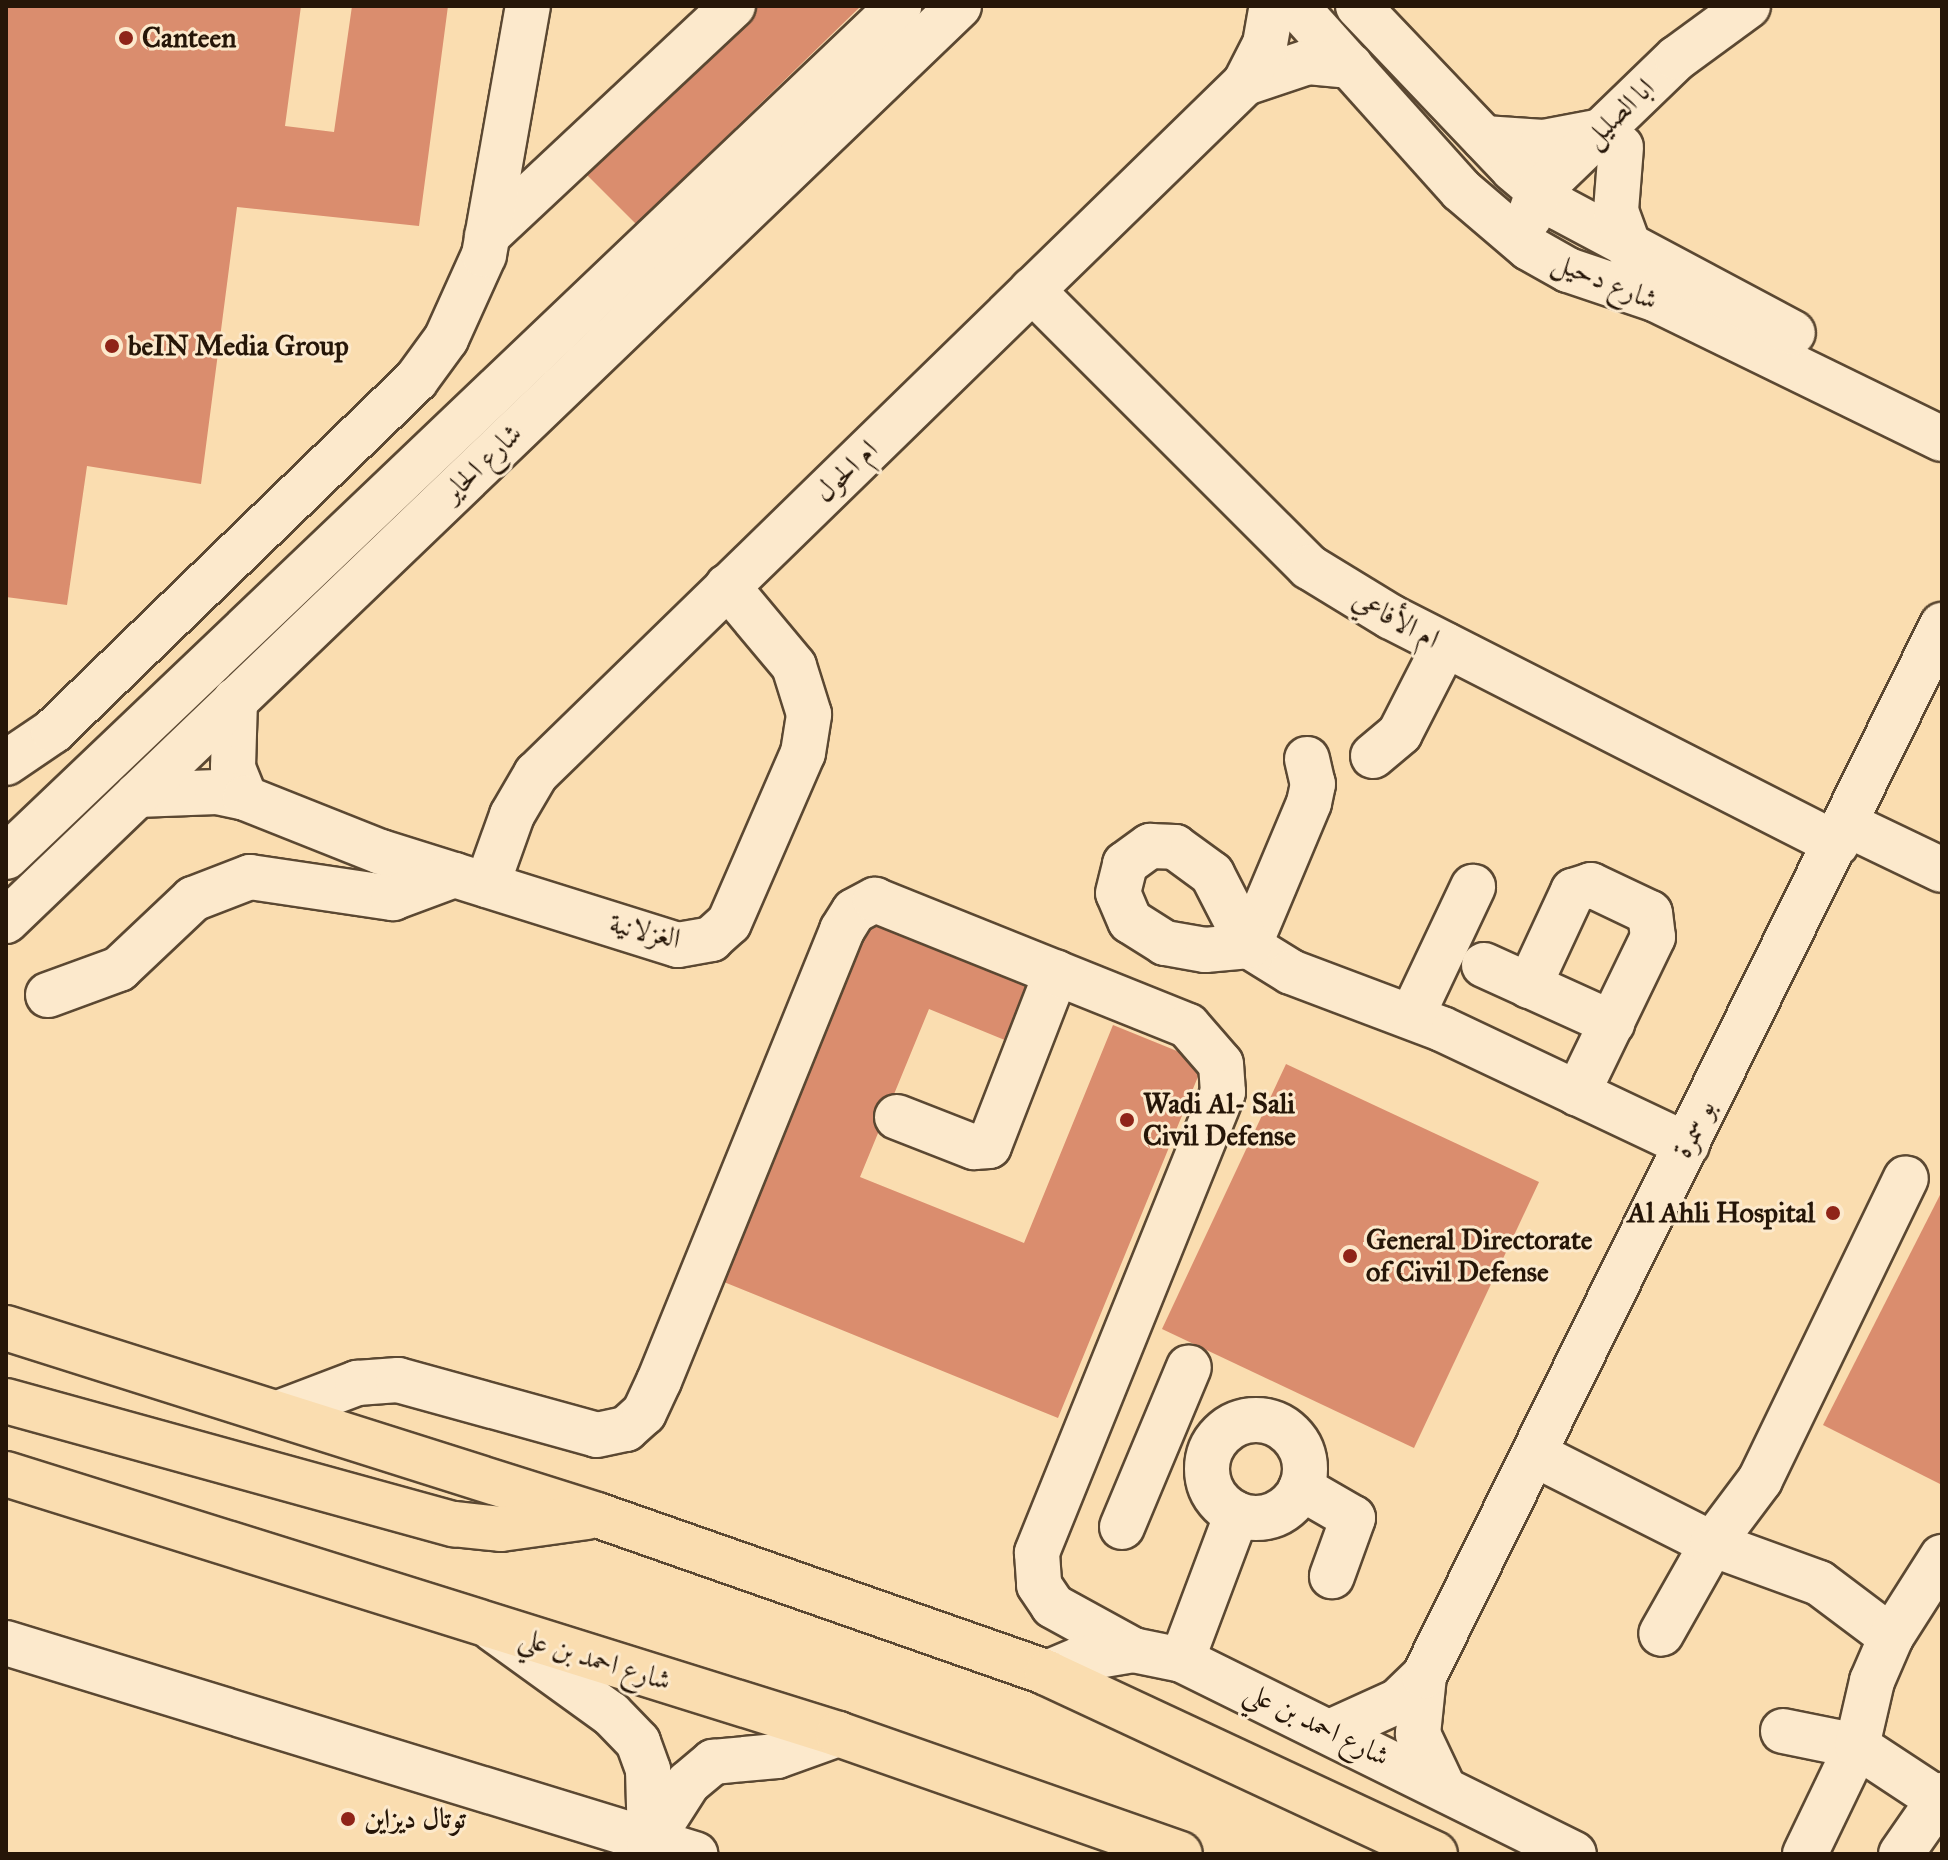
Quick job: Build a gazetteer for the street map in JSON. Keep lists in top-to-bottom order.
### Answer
{
  "streets": {
    "main road": ["شارع احمد بن علي"],
    "street": [
      "ابا الصليل",
      "شارع دحيل",
      "شارع الحاير",
      "ام الحول",
      "ام الأفاعي",
      "الغزلانية",
      "بو سمرة"
    ]
  },
  "crossings": [
    ["ابا الصليل", "شارع دحيل"],
    ["شارع دحيل", "ام الحول"],
    ["شارع الحاير", "الغزلانية"],
    ["ام الحول", "ام الأفاعي"],
    ["ام الحول", "الغزلانية"],
    ["ام الأفاعي", "بو سمرة"],
    ["بو سمرة", "شارع احمد بن علي"]
  ],
  "places": [
    "Canteen",
    "beIN Media Group",
    "Wadi Al- Sali Civil Defense",
    "Al Ahli Hospital",
    "General Directorate of Civil Defense",
    "توتال ديزاين"
  ]
}
